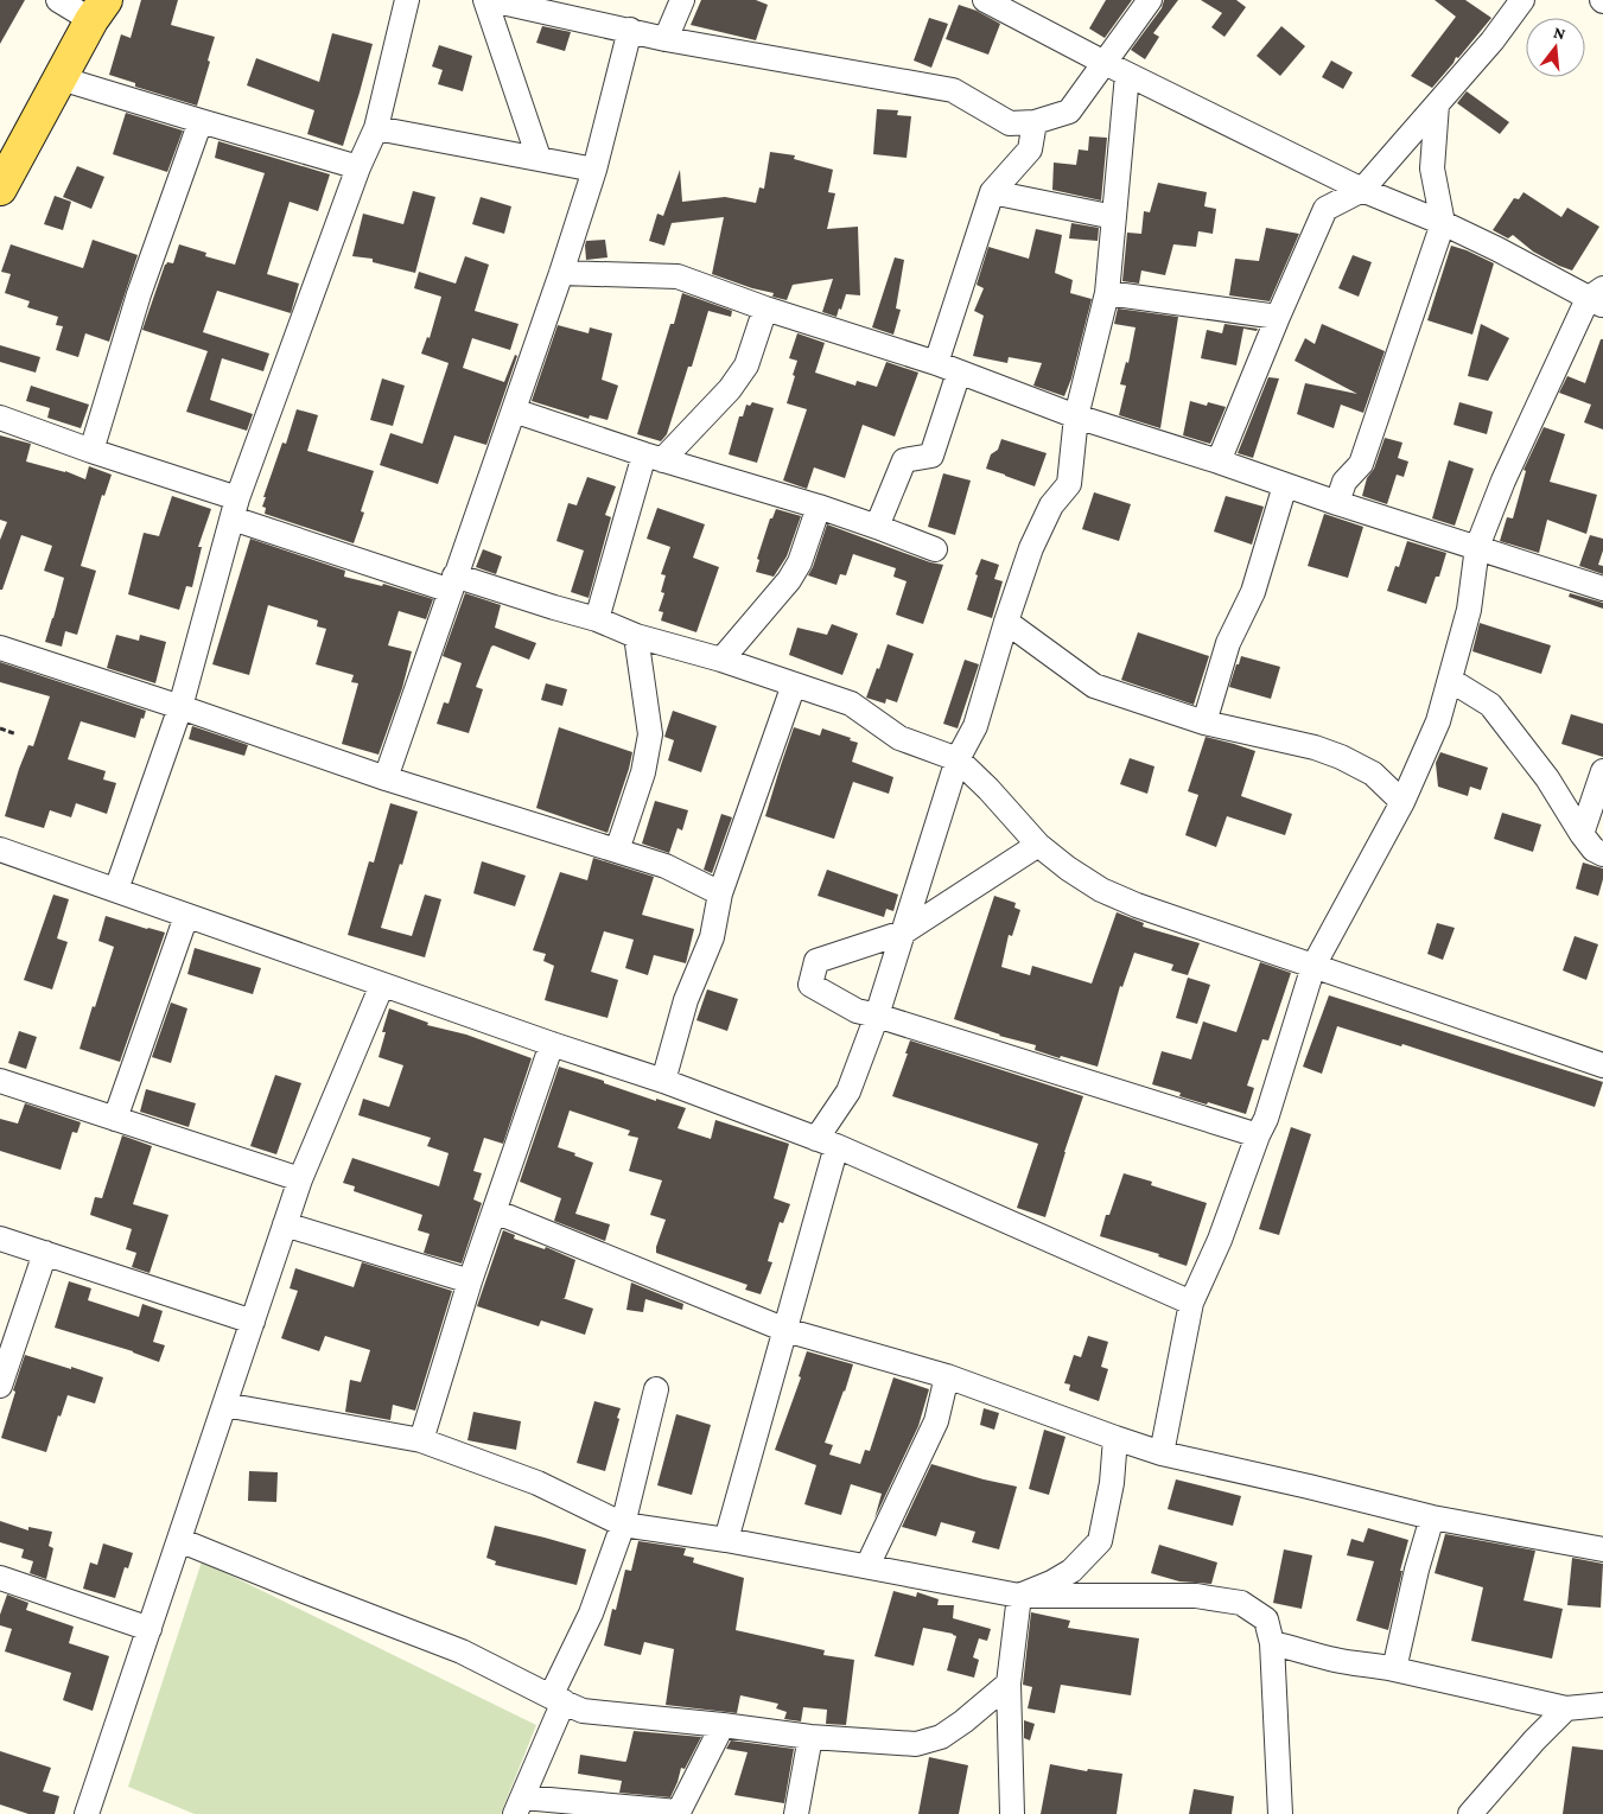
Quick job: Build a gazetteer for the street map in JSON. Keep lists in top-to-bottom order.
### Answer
{
  "north": "top"
}
